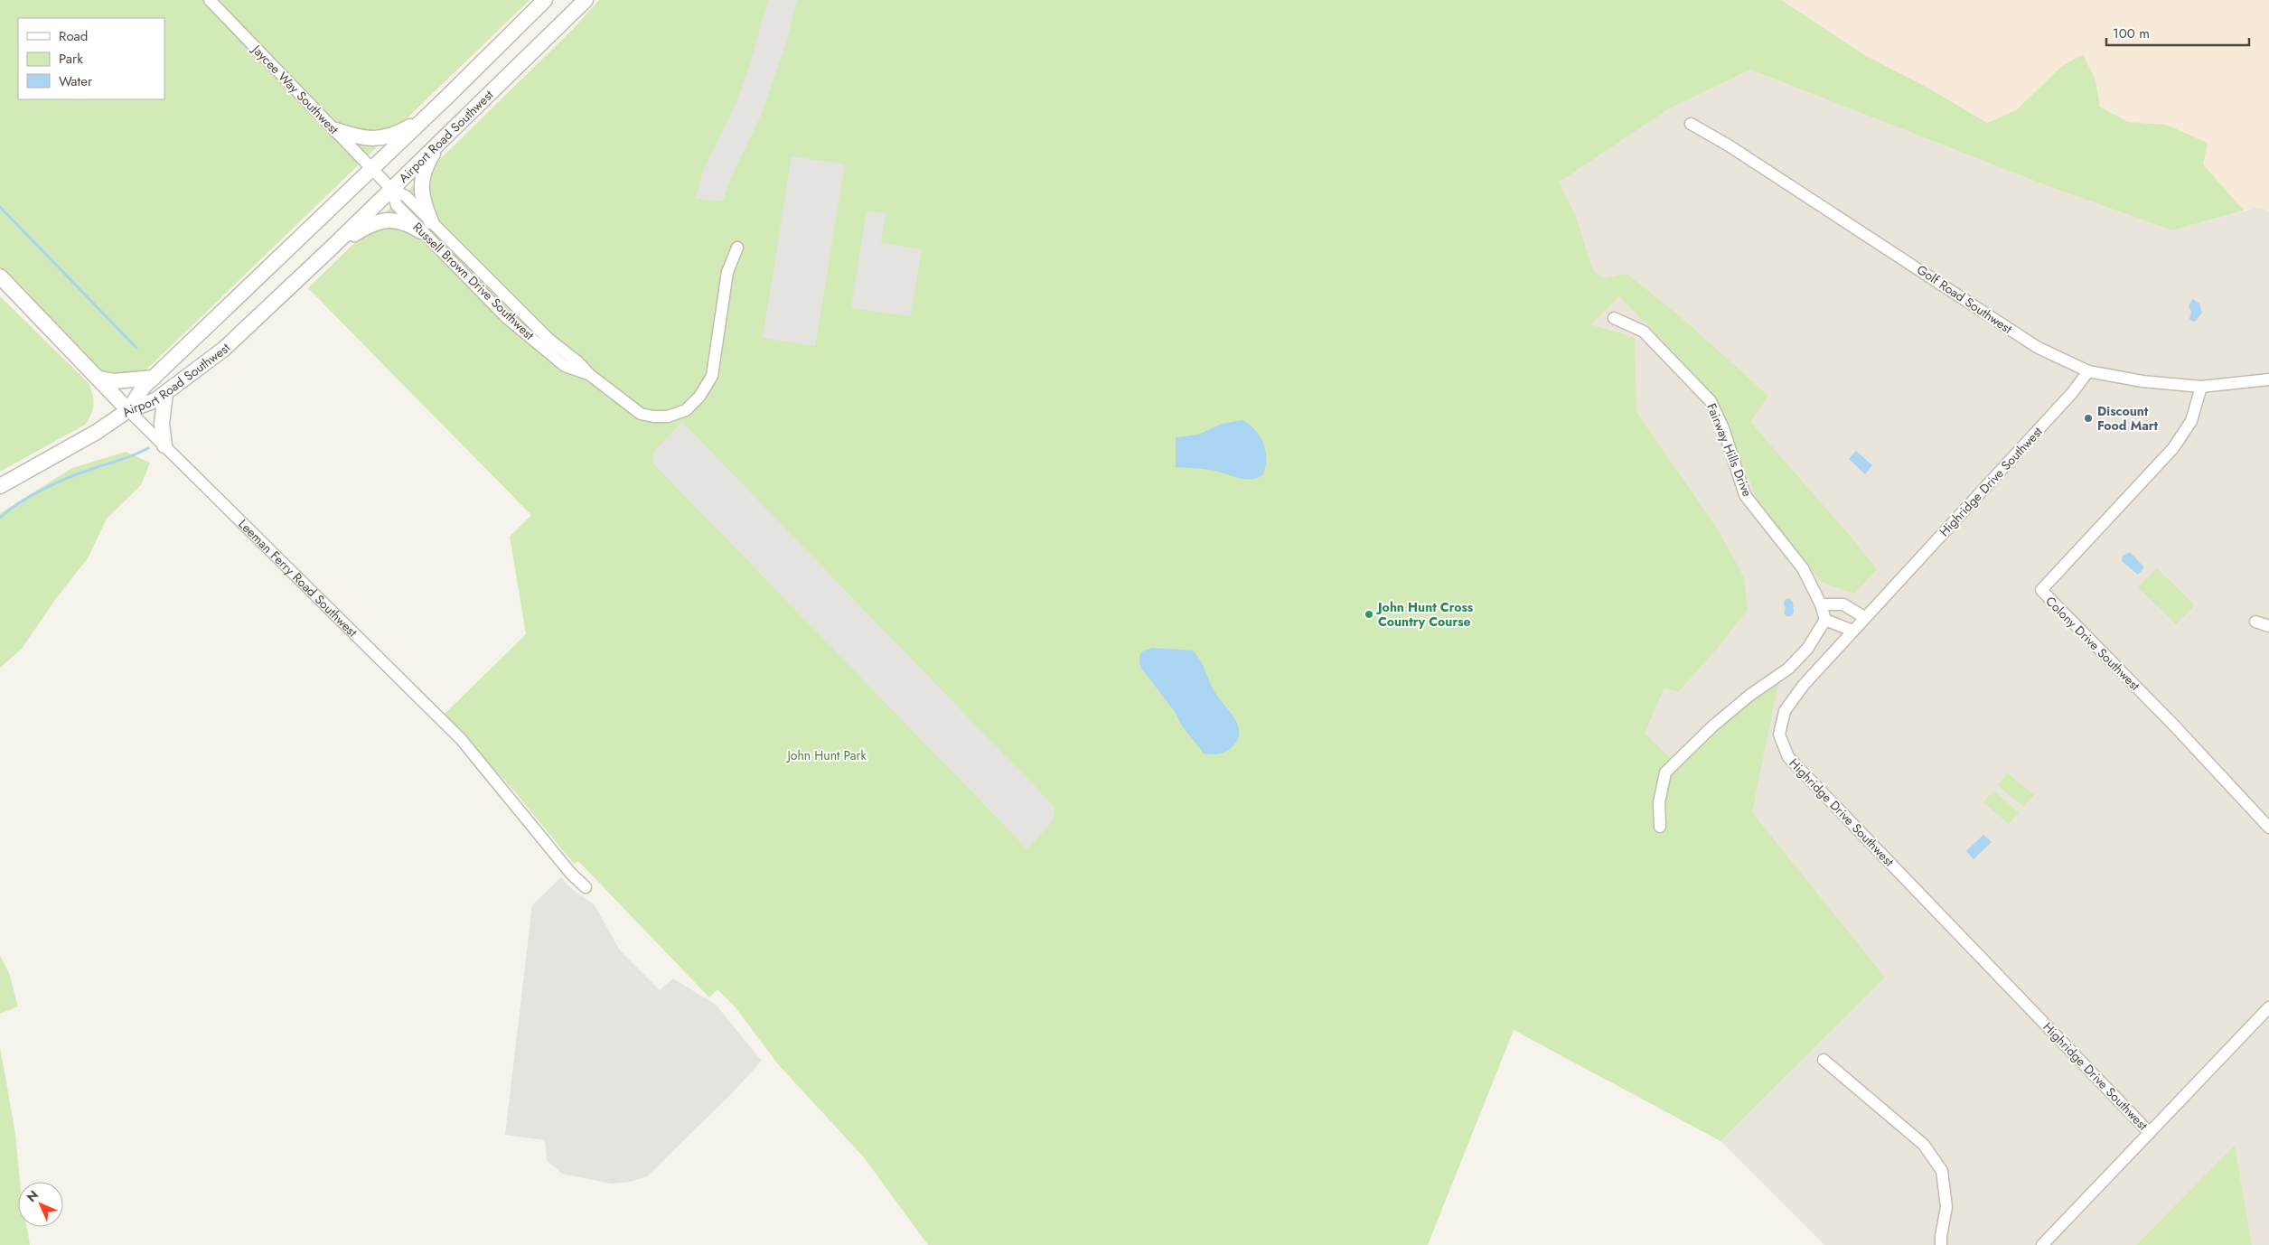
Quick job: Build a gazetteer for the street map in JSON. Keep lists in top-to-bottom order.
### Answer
{
  "streets": {
    "street": [
      "Jaycee Way Southwest",
      "Airport Road Southwest",
      "Russell Brown Drive Southwest",
      "Golf Road Southwest",
      "Fairway Hills Drive",
      "Highridge Drive Southwest",
      "Leeman Ferry Road Southwest",
      "Colony Drive Southwest"
    ]
  },
  "crossings": [
    ["Jaycee Way Southwest", "Airport Road Southwest"],
    ["Jaycee Way Southwest", "Russell Brown Drive Southwest"],
    ["Airport Road Southwest", "Russell Brown Drive Southwest"],
    ["Airport Road Southwest", "Leeman Ferry Road Southwest"],
    ["Golf Road Southwest", "Highridge Drive Southwest"],
    ["Golf Road Southwest", "Colony Drive Southwest"]
  ],
  "parks": ["John Hunt Park"],
  "places": ["Discount Food Mart", "John Hunt Cross Country Course"],
  "legend": ["Road", "Park", "Water"],
  "scale_bar": "100 m",
  "north": "top left"
}
